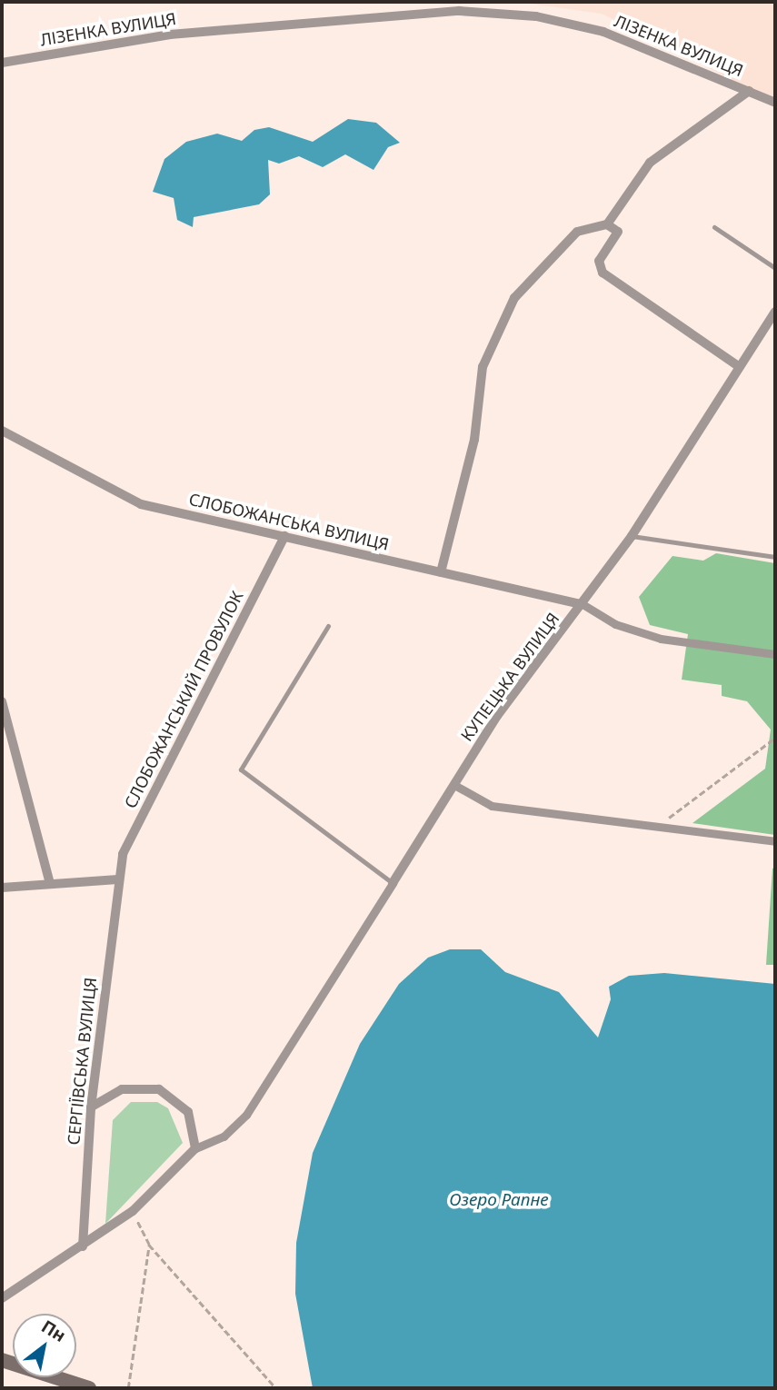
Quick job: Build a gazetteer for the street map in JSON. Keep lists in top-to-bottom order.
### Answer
{
  "streets": {
    "street": [
      "ЛІЗЕНКА ВУЛИЦЯ",
      "СЛОБОЖАНСЬКА ВУЛИЦЯ",
      "КУПЕЦЬКА ВУЛИЦЯ",
      "СЛОБОЖАНСЬКИЙ ПРОВУЛОК",
      "СЕРГІЇВСЬКА ВУЛИЦЯ"
    ]
  },
  "crossings": [
    ["СЛОБОЖАНСЬКА ВУЛИЦЯ", "КУПЕЦЬКА ВУЛИЦЯ"],
    ["СЛОБОЖАНСЬКА ВУЛИЦЯ", "СЛОБОЖАНСЬКИЙ ПРОВУЛОК"],
    ["СЛОБОЖАНСЬКИЙ ПРОВУЛОК", "СЕРГІЇВСЬКА ВУЛИЦЯ"]
  ],
  "water": ["Озеро Рапне"],
  "north": "top right"
}
